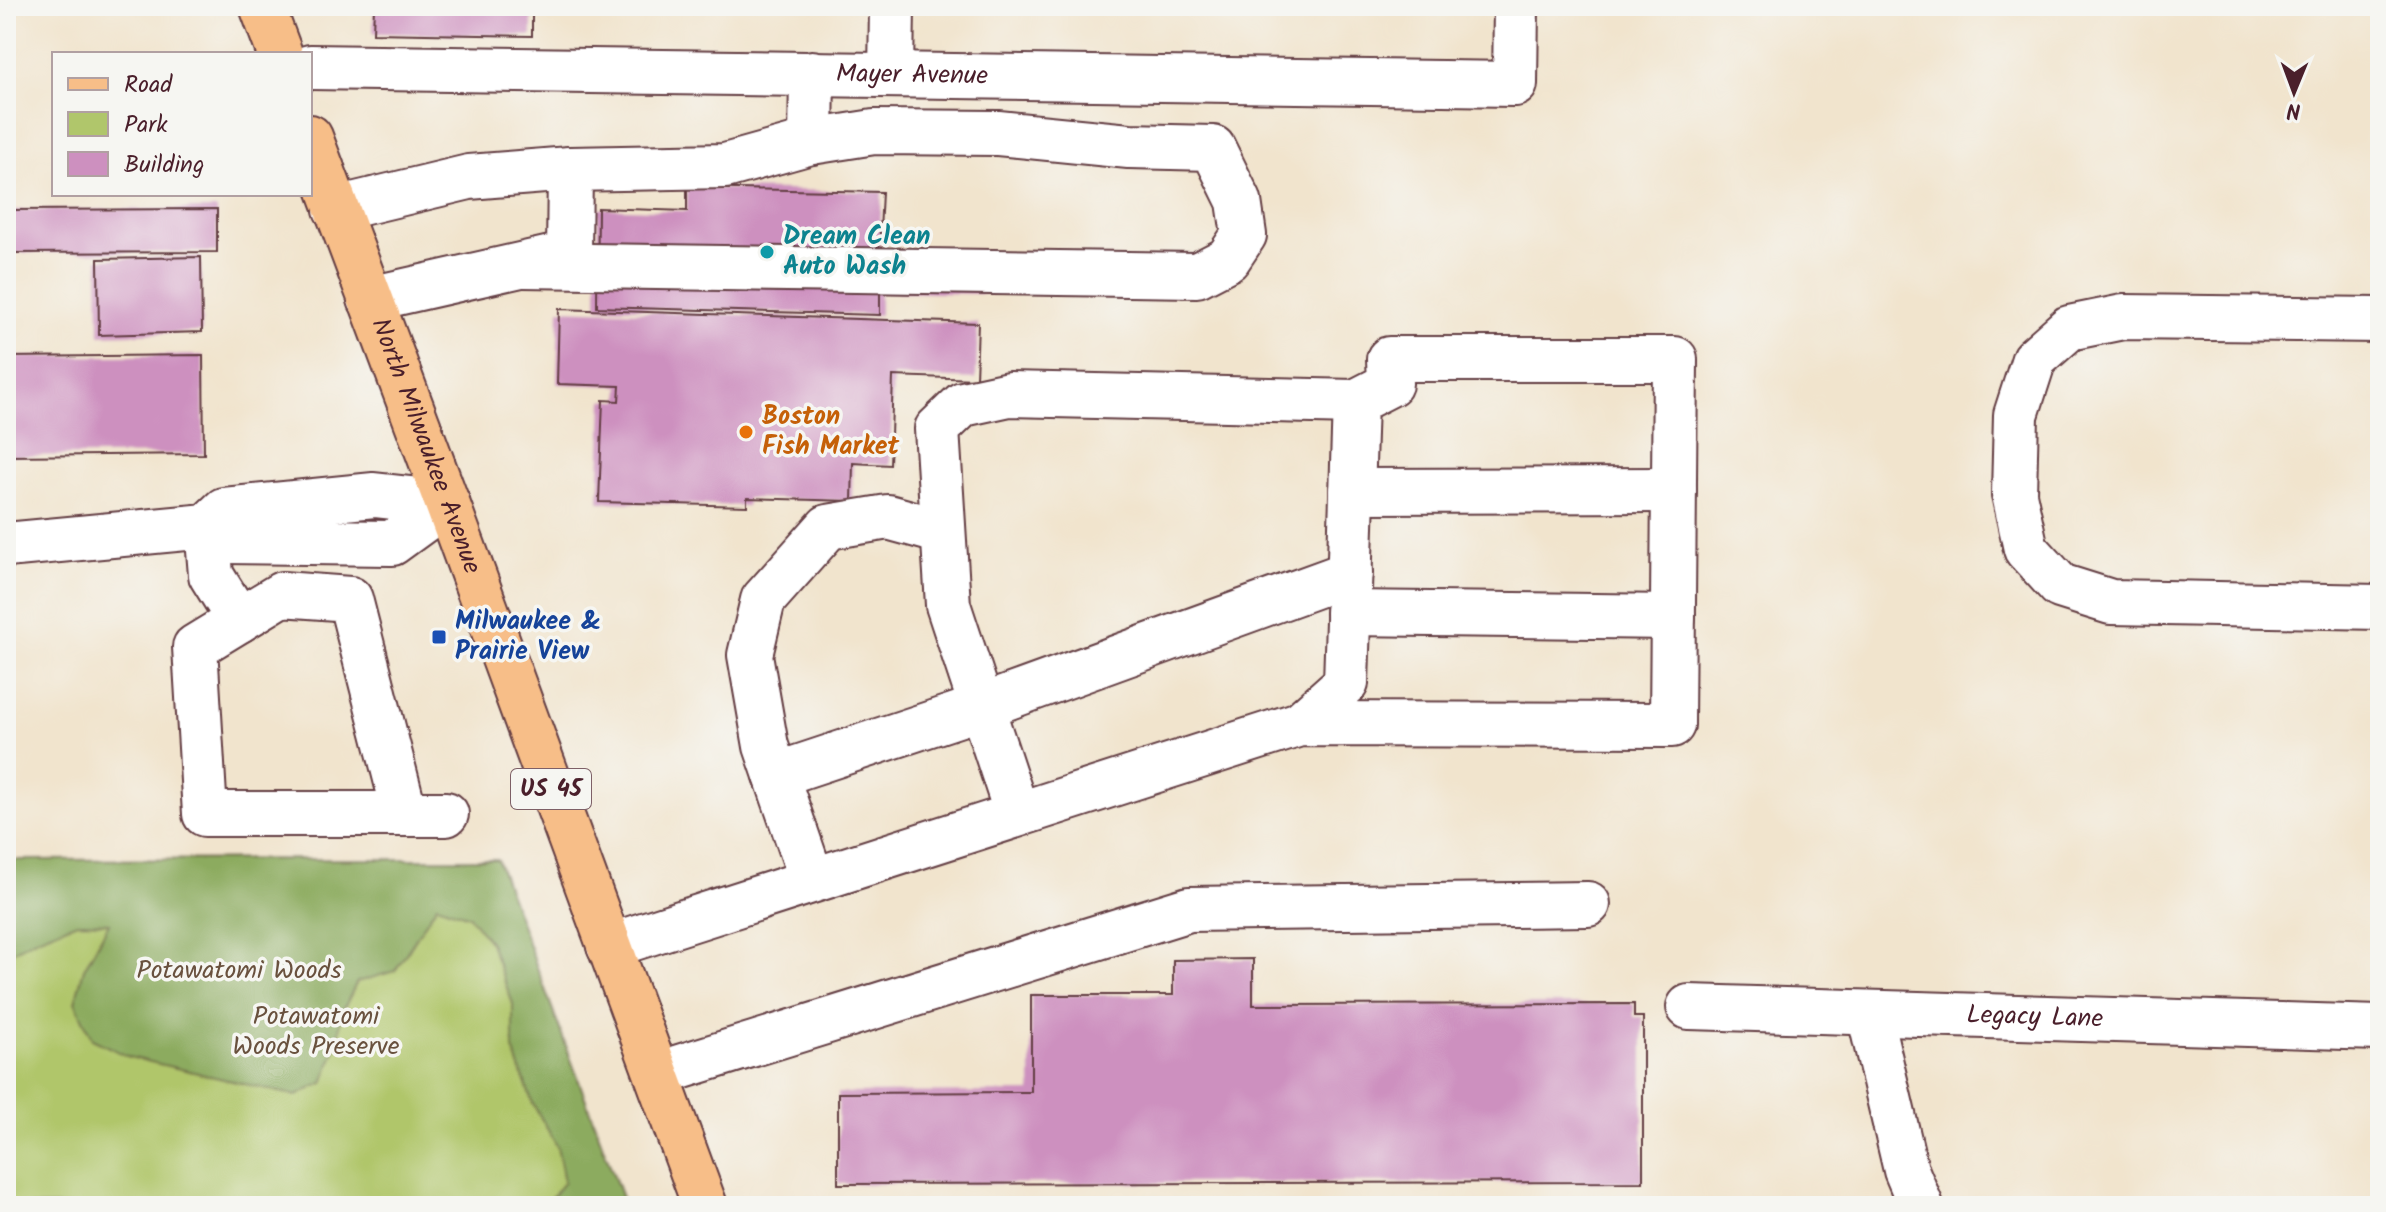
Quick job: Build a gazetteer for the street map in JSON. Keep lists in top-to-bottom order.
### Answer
{
  "streets": {
    "main road": ["North Milwaukee Avenue", "US 45"],
    "street": ["Mayer Avenue", "Legacy Lane"]
  },
  "parks": ["Potawatomi Woods", "Potawatomi Woods Preserve"],
  "places": {
    "other": ["Dream Clean Auto Wash", "Boston Fish Market"],
    "transit": ["Milwaukee & Prairie View"]
  },
  "legend": ["Road", "Park", "Building"],
  "north": "bottom"
}
